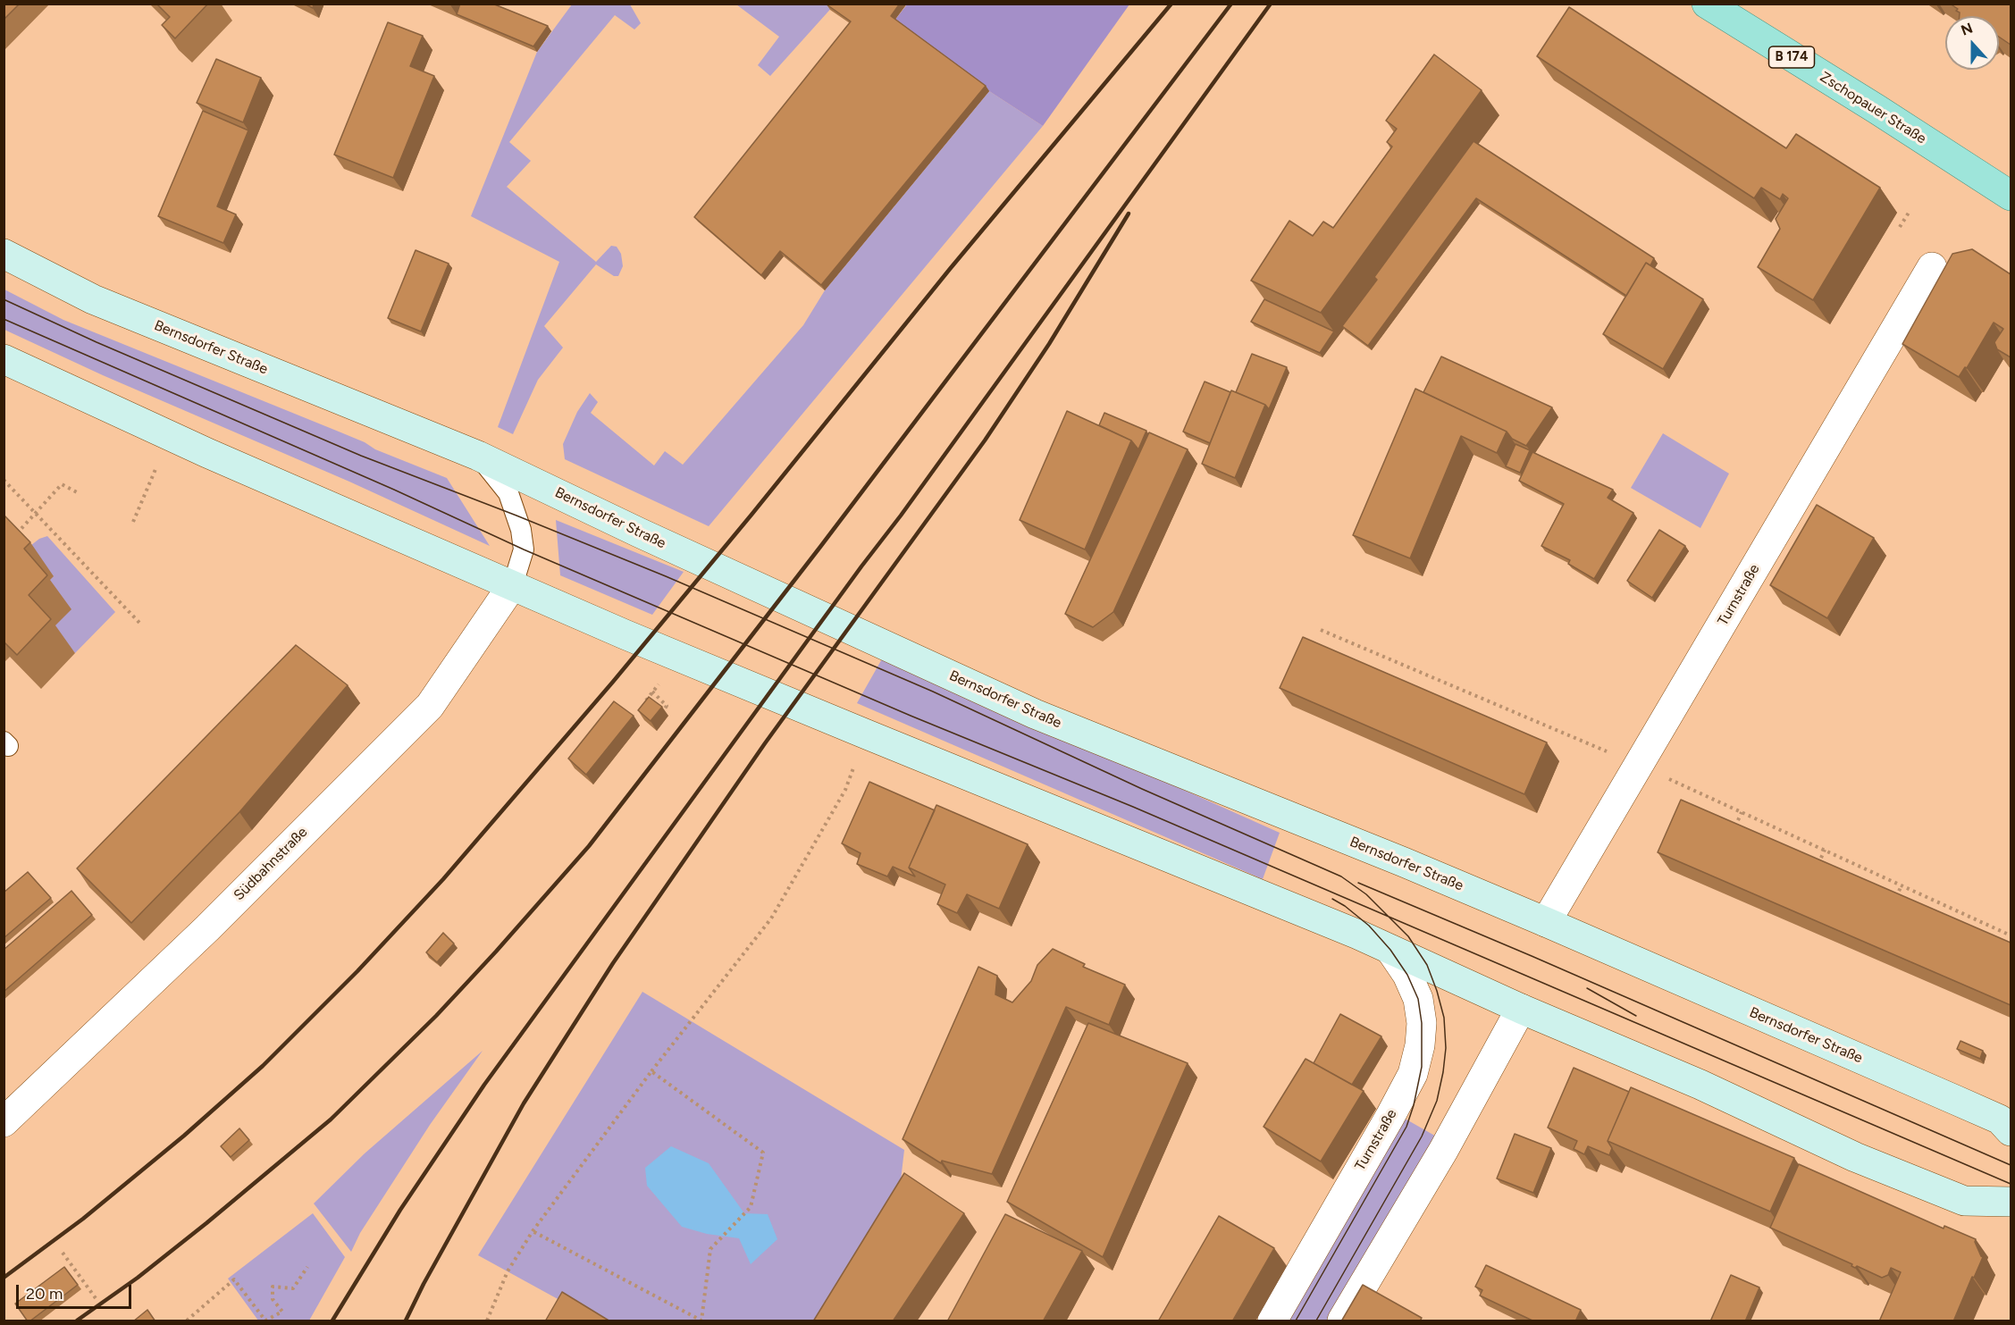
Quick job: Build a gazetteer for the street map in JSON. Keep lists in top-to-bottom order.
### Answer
{
  "streets": {
    "main road": ["B 174", "Zschopauer Straße"],
    "street": ["Bernsdorfer Straße", "Turnstraße", "Südbahnstraße"]
  },
  "crossings": [
    ["Bernsdorfer Straße", "Turnstraße"]
  ],
  "scale_bar": "20 m",
  "north": "top"
}
